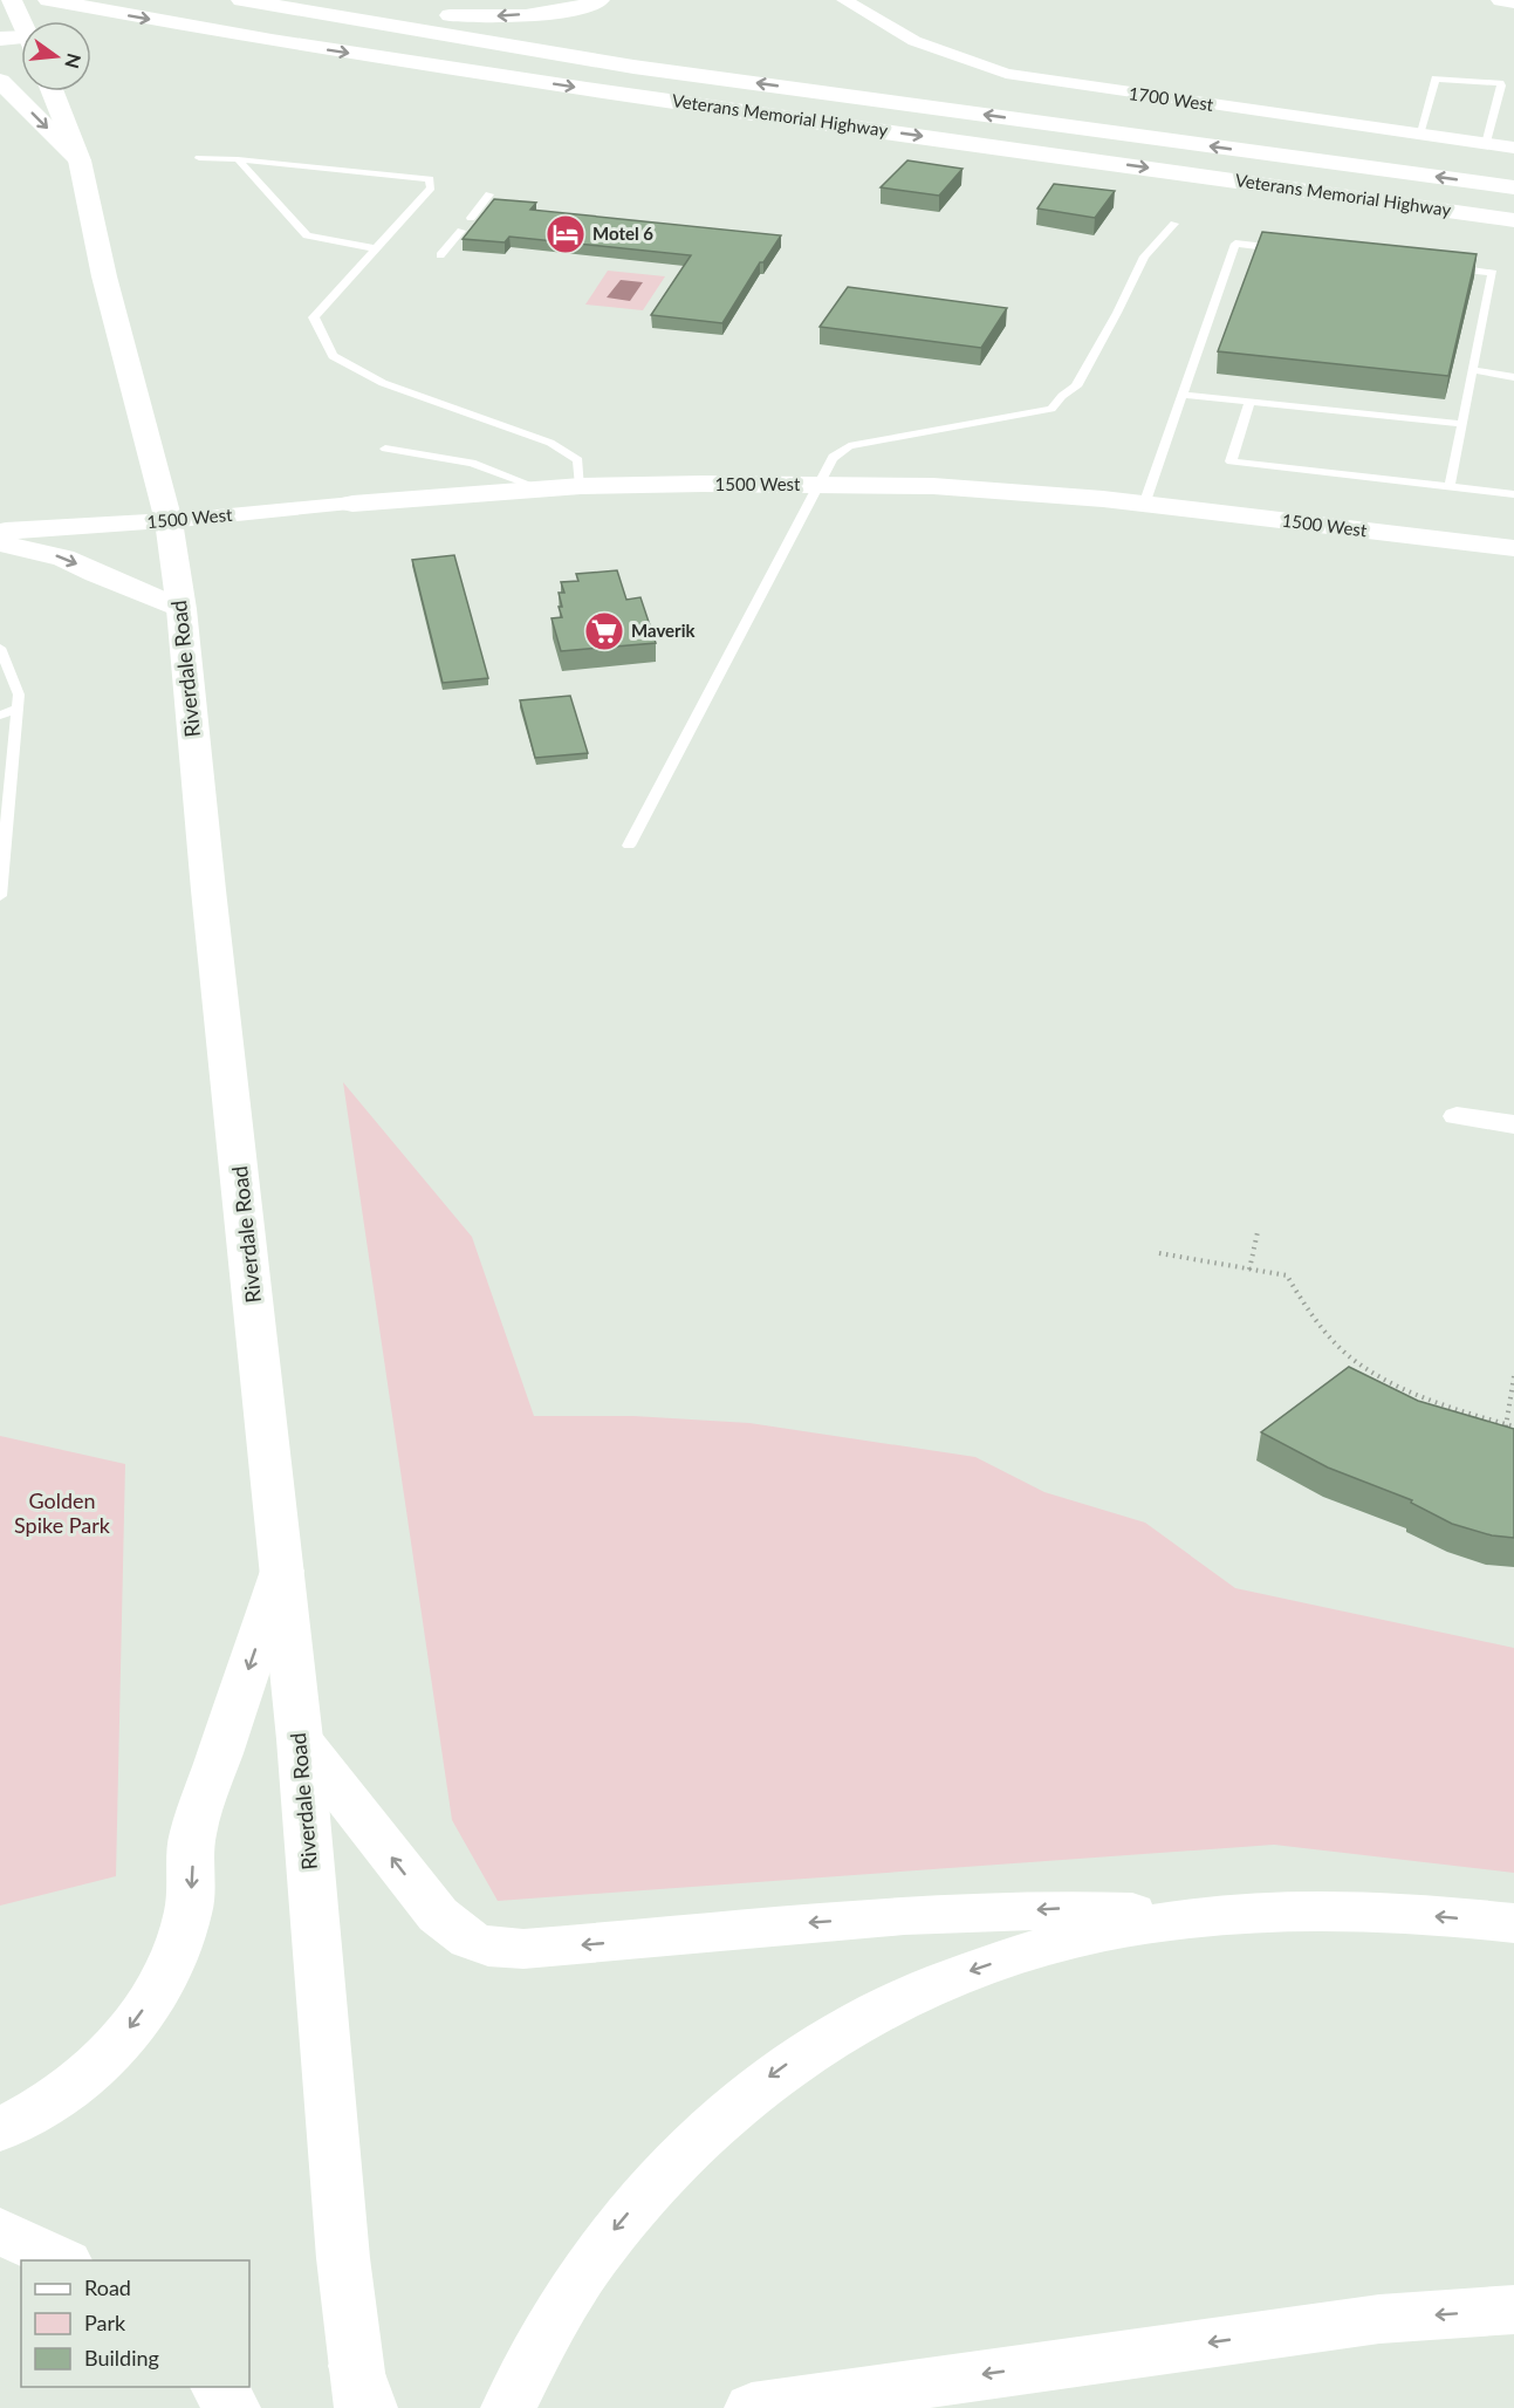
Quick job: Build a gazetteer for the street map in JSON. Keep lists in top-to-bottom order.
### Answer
{
  "streets": {
    "main road": ["Veterans Memorial Highway", "1500 West", "Riverdale Road"],
    "street": ["1700 West"]
  },
  "crossings": [
    ["1500 West", "Riverdale Road"]
  ],
  "parks": ["Golden Spike Park"],
  "places": {
    "hotel": ["Motel 6"],
    "supermarket": ["Maverik"]
  },
  "legend": ["Road", "Park", "Building"],
  "north": "right"
}
